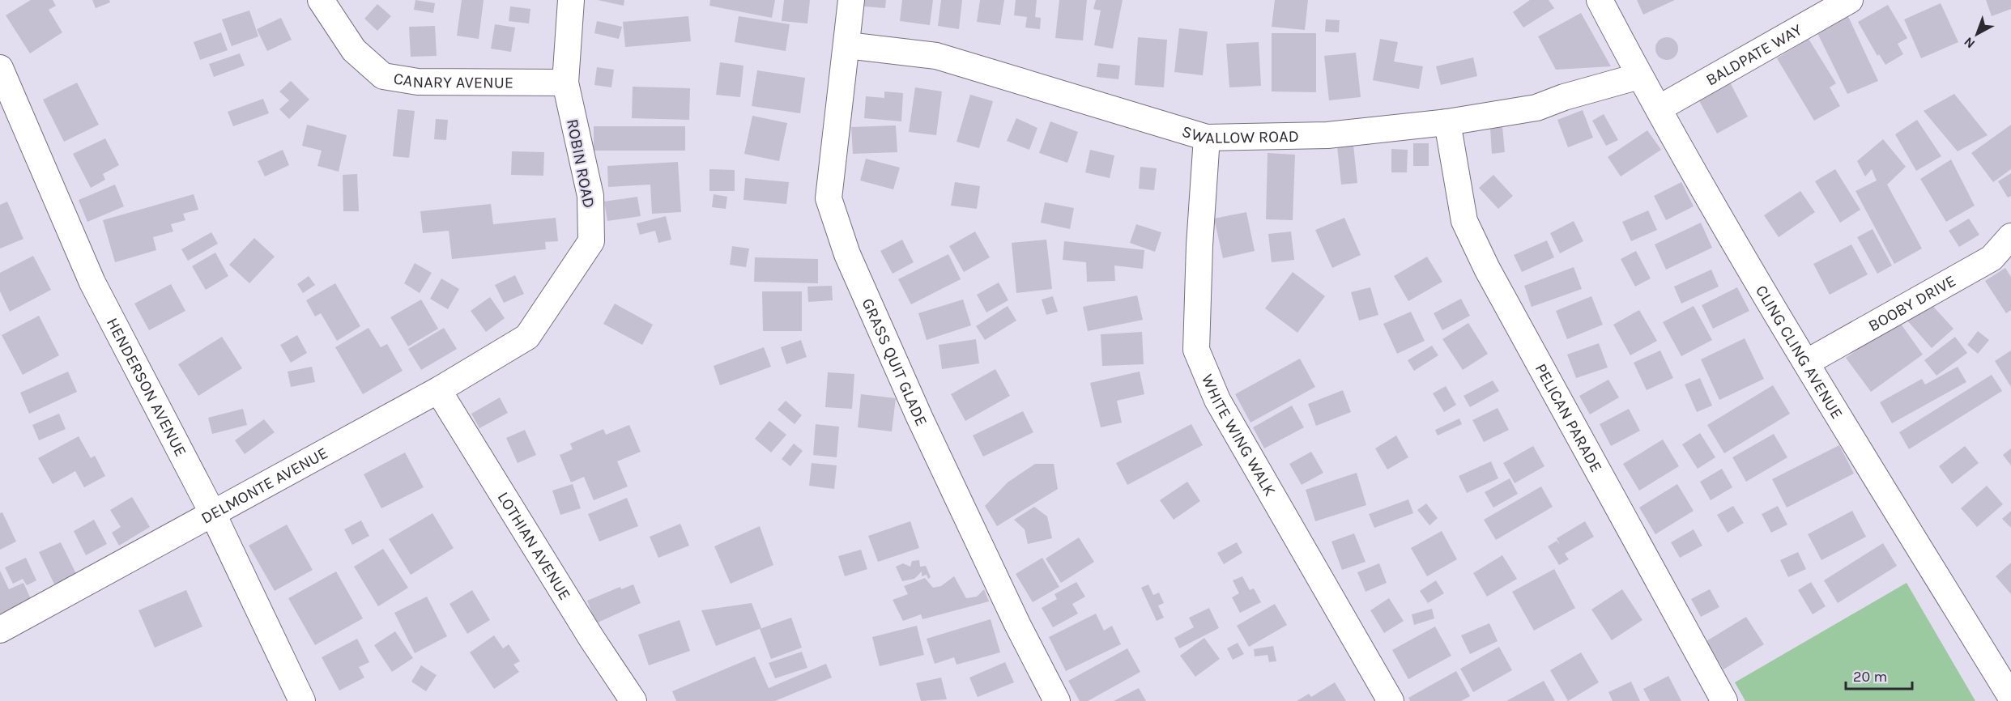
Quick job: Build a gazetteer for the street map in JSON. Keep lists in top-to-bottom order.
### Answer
{
  "streets": {
    "street": [
      "BALDPATE WAY",
      "CANARY AVENUE",
      "SWALLOW ROAD",
      "ROBIN ROAD",
      "BOOBY DRIVE",
      "CLING CLING AVENUE",
      "GRASS QUIT GLADE",
      "HENDERSON AVENUE",
      "PELICAN PARADE",
      "WHITE WING WALK",
      "DELMONTE AVENUE",
      "LOTHIAN AVENUE"
    ]
  },
  "crossings": [
    ["BALDPATE WAY", "CLING CLING AVENUE"],
    ["CANARY AVENUE", "ROBIN ROAD"],
    ["SWALLOW ROAD", "CLING CLING AVENUE"],
    ["SWALLOW ROAD", "GRASS QUIT GLADE"],
    ["SWALLOW ROAD", "PELICAN PARADE"],
    ["SWALLOW ROAD", "WHITE WING WALK"],
    ["ROBIN ROAD", "DELMONTE AVENUE"],
    ["BOOBY DRIVE", "CLING CLING AVENUE"],
    ["HENDERSON AVENUE", "DELMONTE AVENUE"],
    ["DELMONTE AVENUE", "LOTHIAN AVENUE"]
  ],
  "scale_bar": "20 m",
  "north": "bottom left"
}
